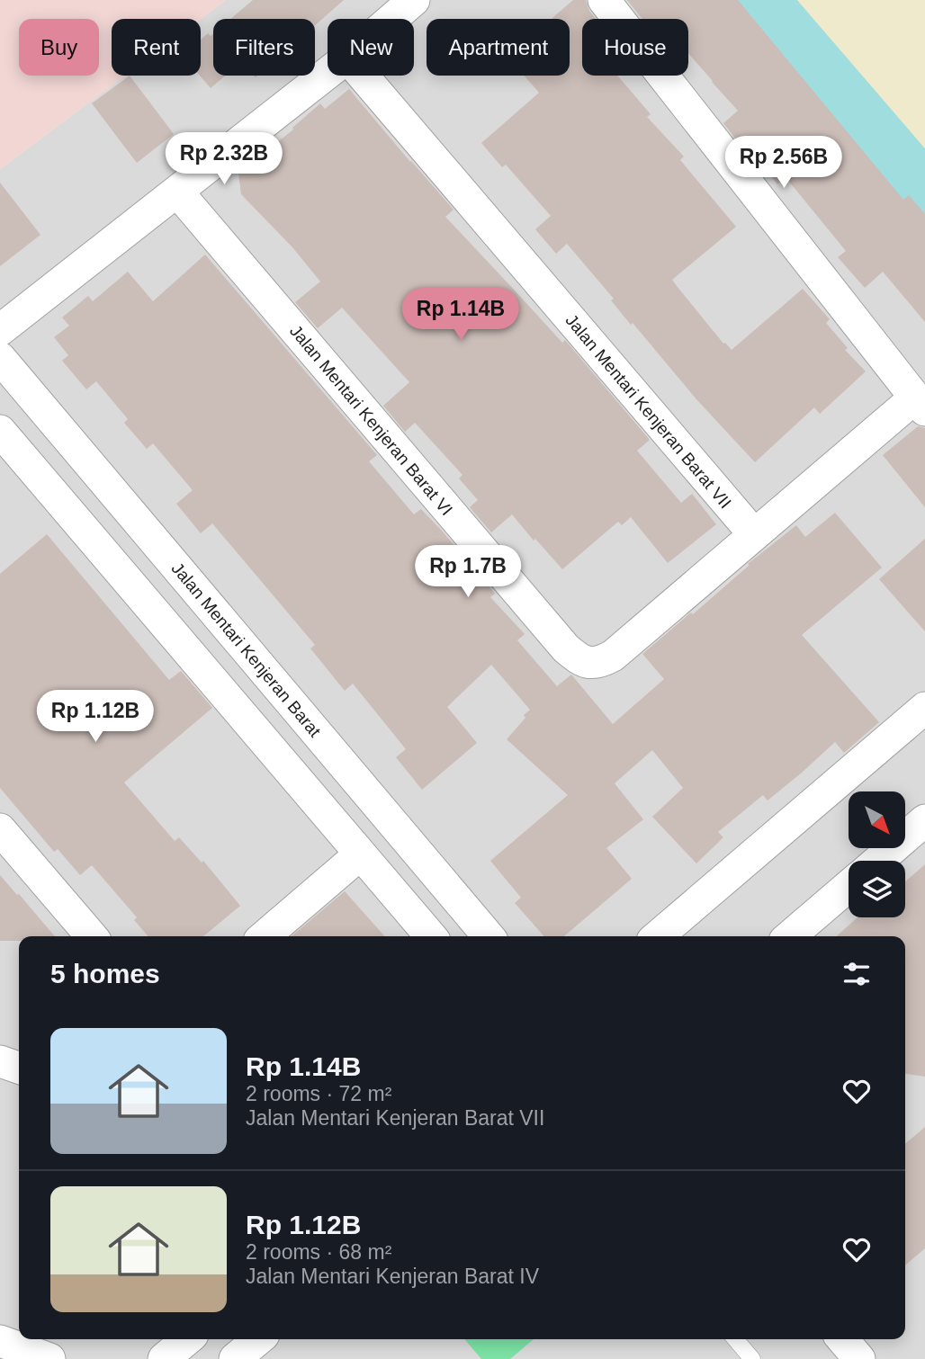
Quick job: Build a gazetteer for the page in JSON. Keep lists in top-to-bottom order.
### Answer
{
  "streets": {
    "street": ["Jalan Mentari Kenjeran Barat VII", "Jalan Mentari Kenjeran Barat VI", "Jalan Mentari Kenjeran Barat"]
  },
  "crossings": [
    ["Jalan Mentari Kenjeran Barat VII", "Jalan Mentari Kenjeran Barat VI"]
  ],
  "north": "bottom right",
  "page": {
    "chip": [
      "Buy",
      "Rent",
      "Filters",
      "New",
      "Apartment",
      "House"
    ],
    "price": [
      "Rp 2.32B",
      "Rp 2.56B",
      "Rp 1.14B",
      "Rp 1.7B",
      "Rp 1.12B"
    ],
    "heading": "5 homes",
    "list": [
      {
        "name": "Rp 1.14B",
        "note": "2 rooms · 72 m² · Jalan Mentari Kenjeran Barat VII"
      },
      {
        "name": "Rp 1.12B",
        "note": "2 rooms · 68 m² · Jalan Mentari Kenjeran Barat IV"
      }
    ]
  }
}
